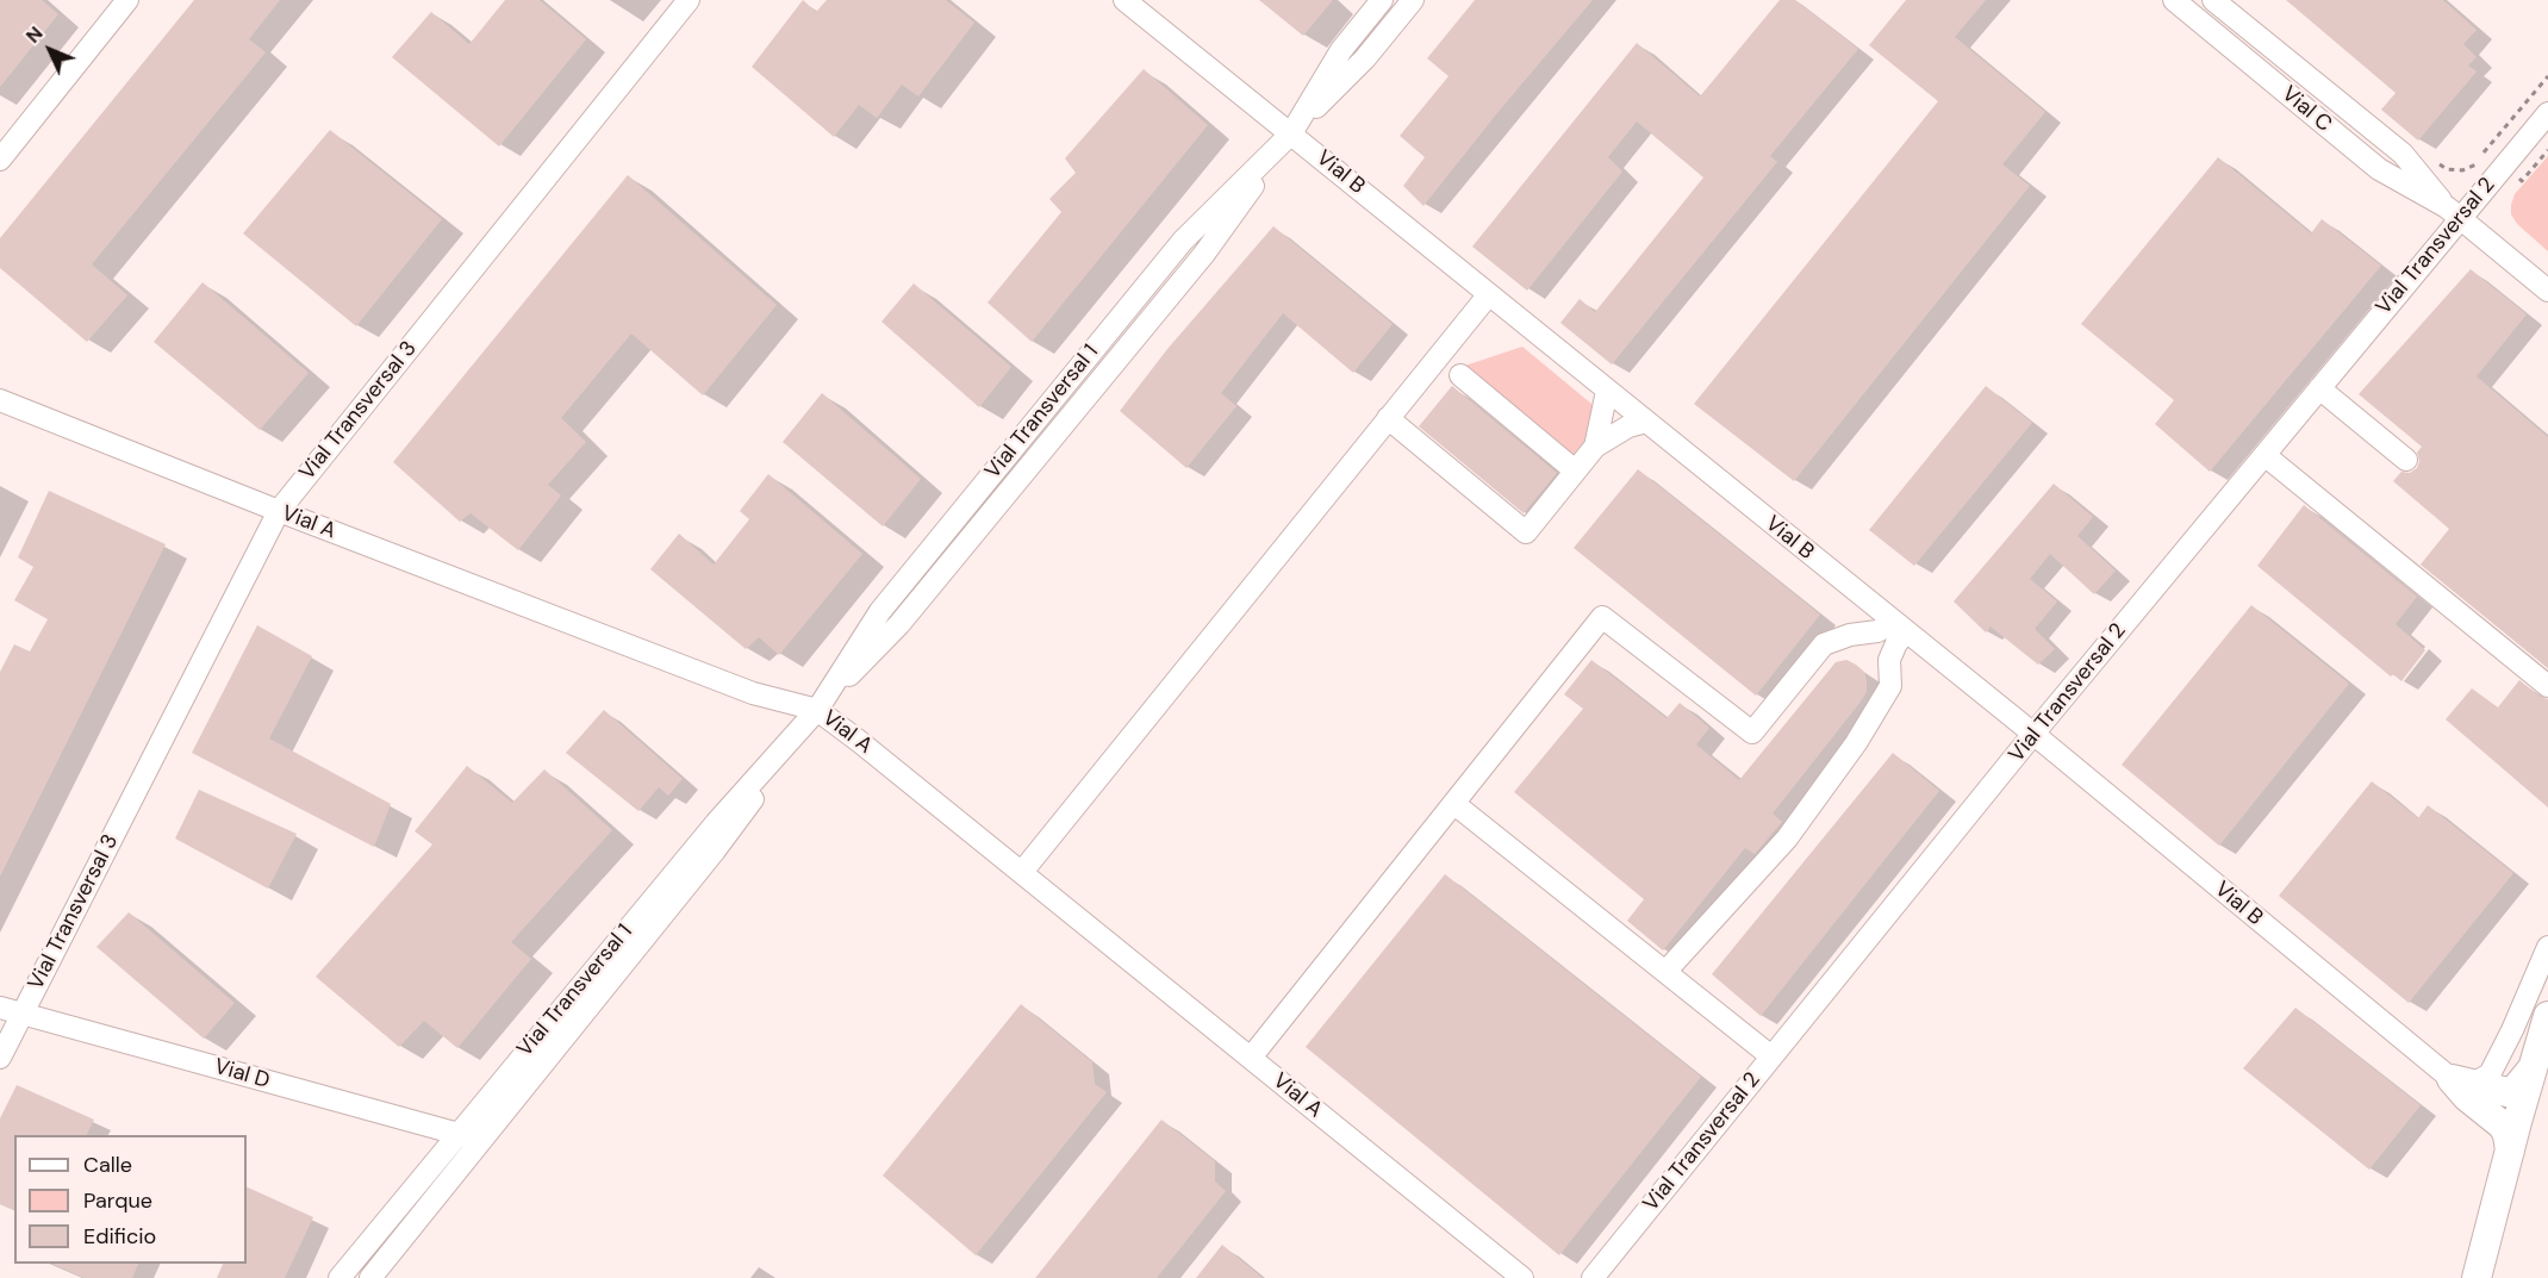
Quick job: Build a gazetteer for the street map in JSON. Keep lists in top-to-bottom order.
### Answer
{
  "streets": {
    "street": [
      "Vial C",
      "Vial B",
      "Vial Transversal 2",
      "Vial Transversal 3",
      "Vial Transversal 1",
      "Vial A",
      "Vial D"
    ]
  },
  "crossings": [
    ["Vial C", "Vial Transversal 2"],
    ["Vial B", "Vial Transversal 2"],
    ["Vial B", "Vial Transversal 1"],
    ["Vial Transversal 3", "Vial A"],
    ["Vial Transversal 3", "Vial D"],
    ["Vial Transversal 1", "Vial A"],
    ["Vial Transversal 1", "Vial D"]
  ],
  "legend": ["Calle", "Parque", "Edificio"],
  "north": "top left"
}
